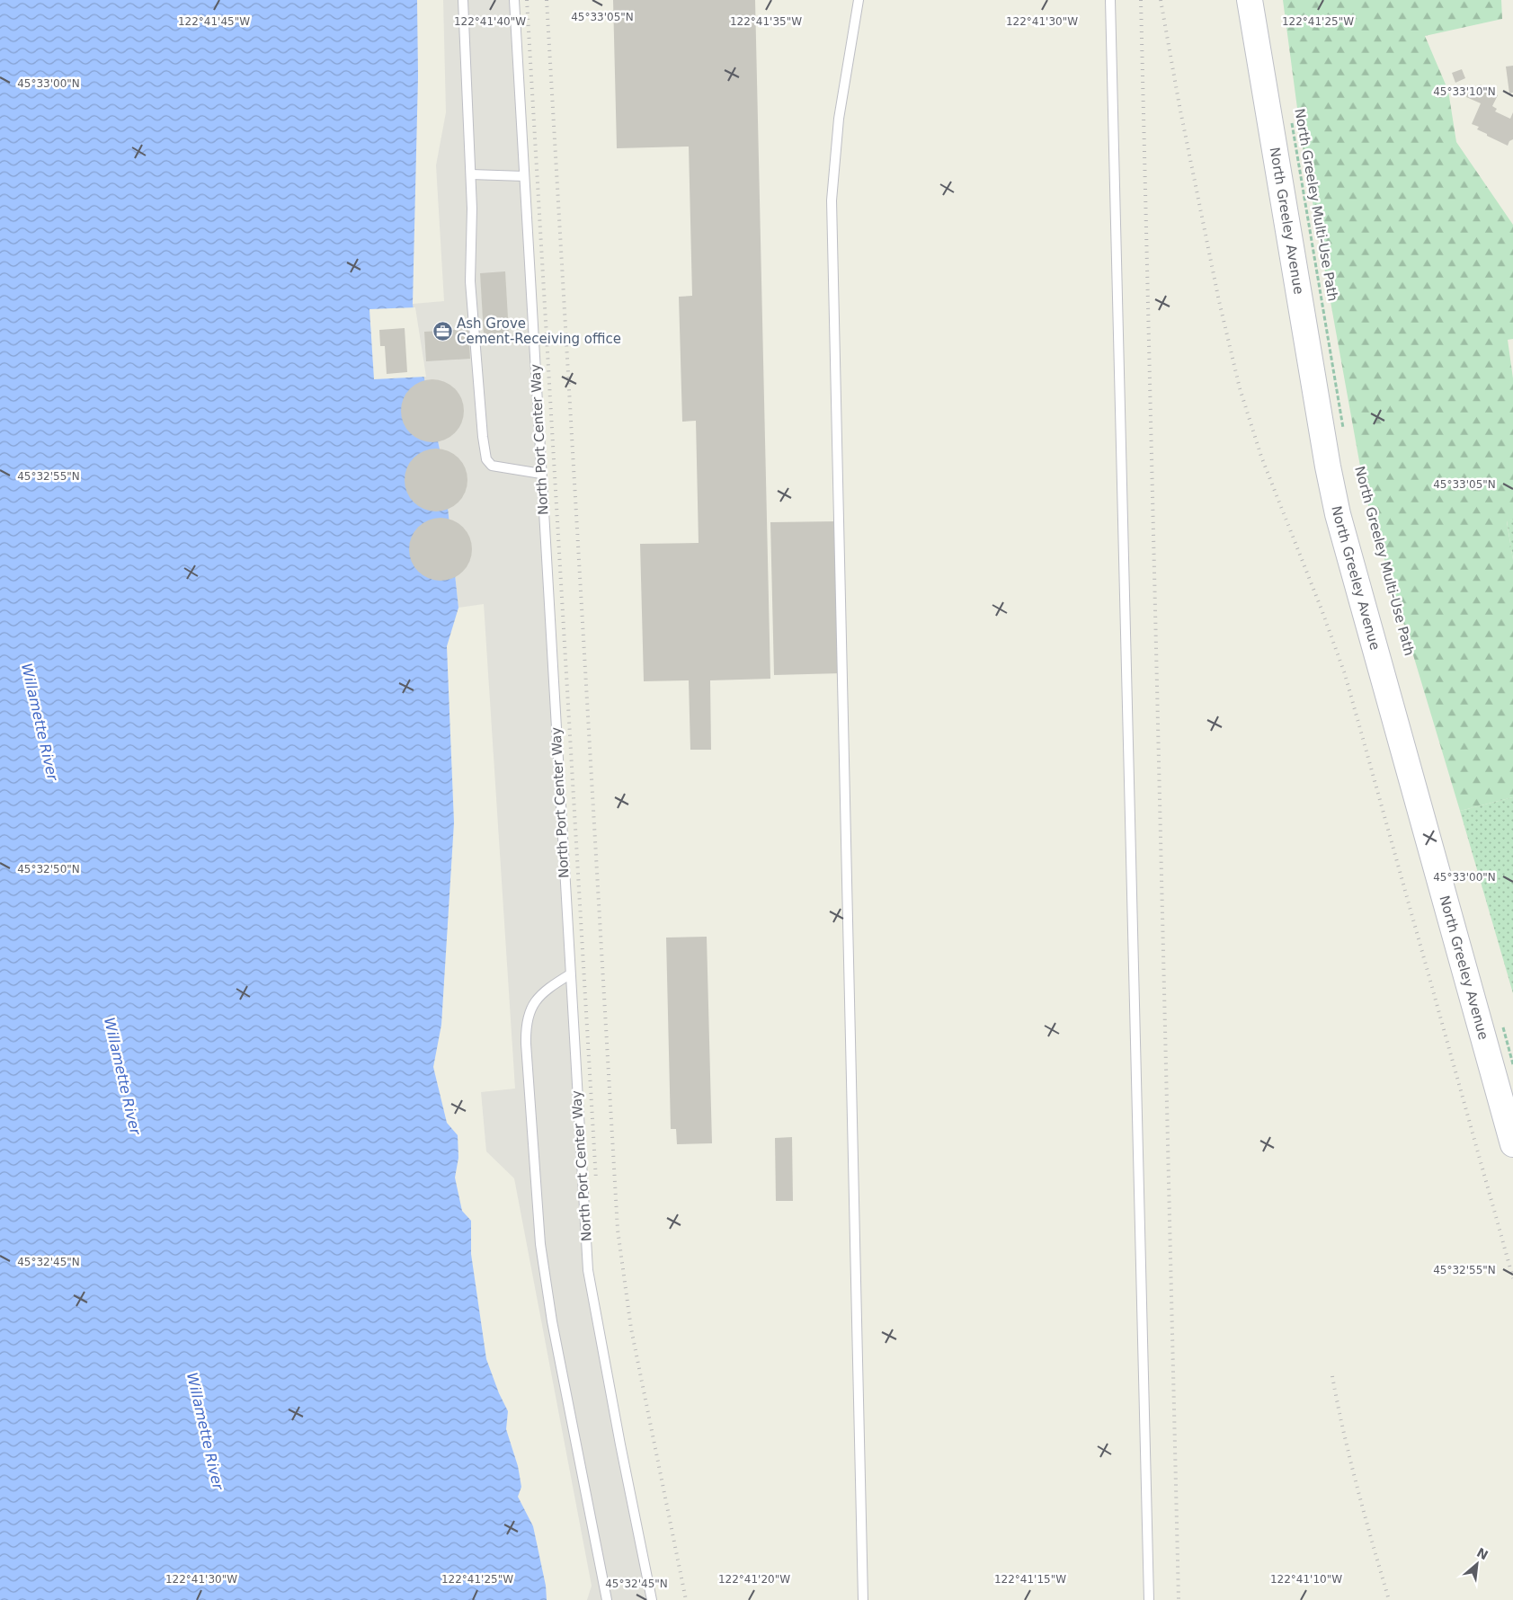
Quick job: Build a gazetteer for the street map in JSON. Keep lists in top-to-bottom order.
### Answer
{
  "streets": {
    "main road": ["North Greeley Avenue"],
    "lane": ["North Port Center Way"],
    "path": ["North Greeley Multi-Use Path"]
  },
  "water": ["Willamette River"],
  "places": {
    "office": ["Ash Grove Cement-Receiving office"]
  },
  "north": "top right",
  "coordinates": [
    "45°33'05\"N",
    "122°41'45\"W",
    "122°41'40\"W",
    "122°41'35\"W",
    "122°41'30\"W",
    "122°41'25\"W",
    "45°33'00\"N",
    "45°33'10\"N",
    "45°32'55\"N",
    "45°32'50\"N",
    "45°32'45\"N",
    "122°41'20\"W",
    "122°41'15\"W",
    "122°41'10\"W"
  ]
}
